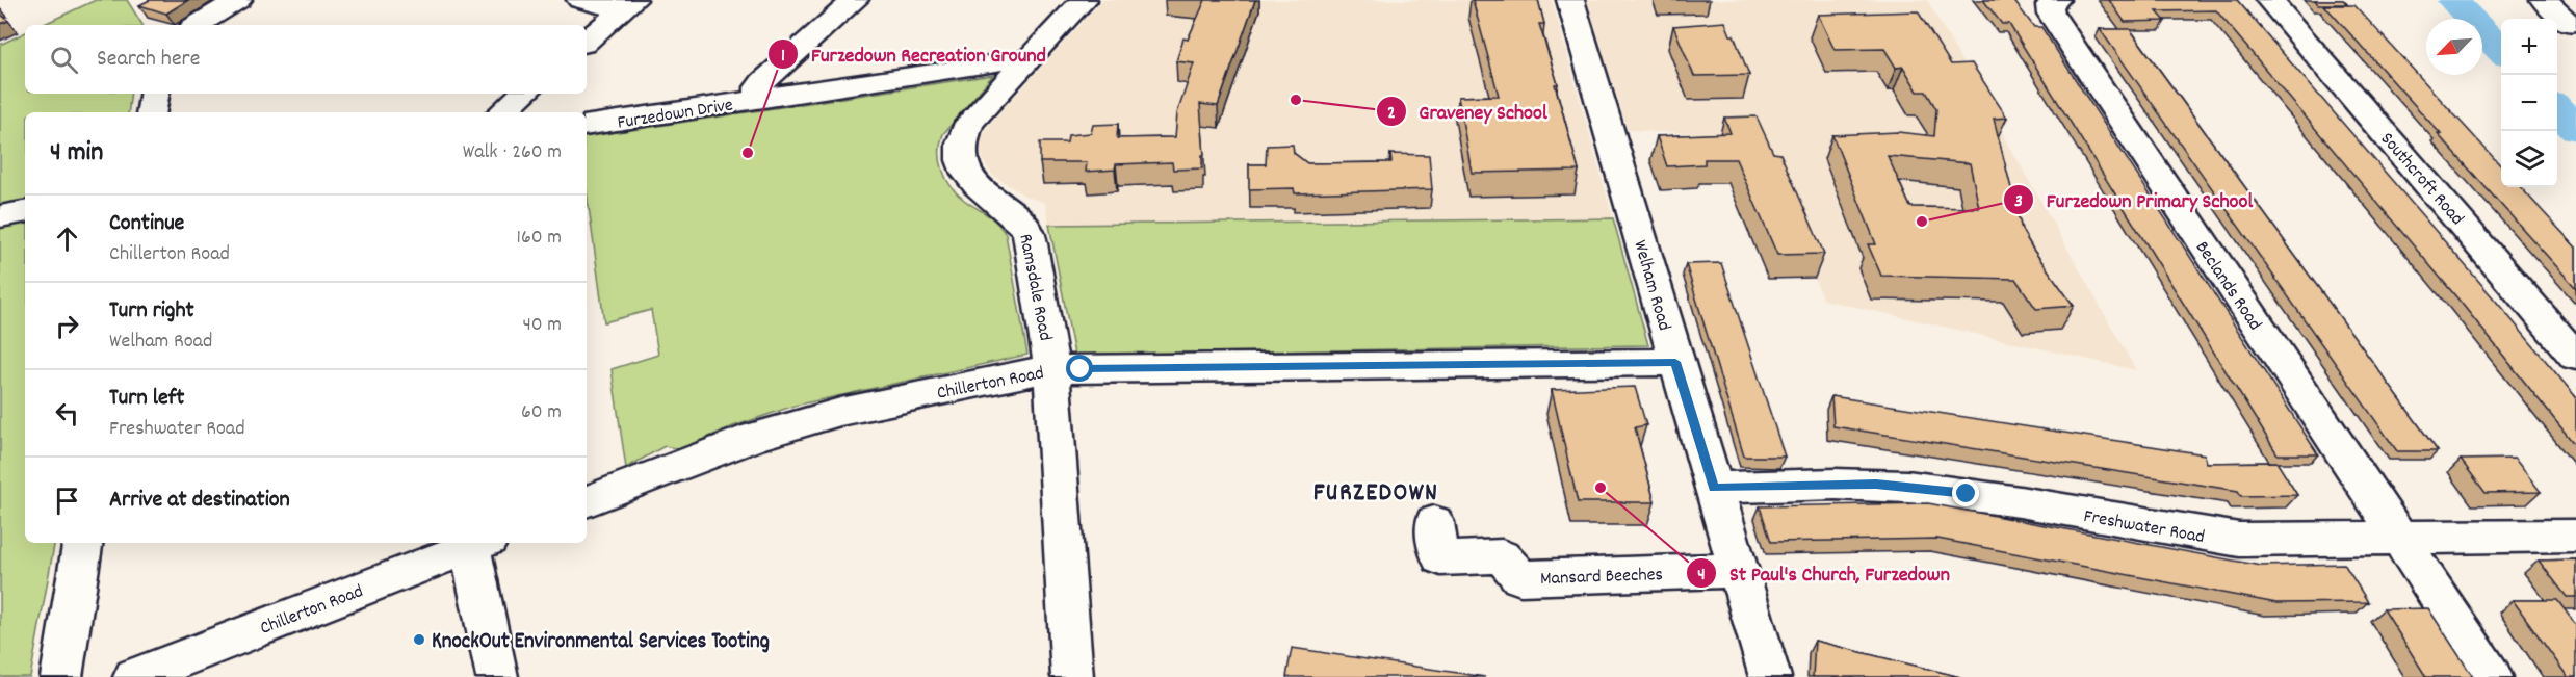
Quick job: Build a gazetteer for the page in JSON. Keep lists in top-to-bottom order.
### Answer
{
  "streets": {
    "street": [
      "Furzedown Drive",
      "Southcroft Road",
      "Welham Road",
      "Beclands Road",
      "Ramsdale Road",
      "Chillerton Road",
      "Freshwater Road",
      "Mansard Beeches"
    ]
  },
  "crossings": [
    ["Furzedown Drive", "Ramsdale Road"],
    ["Welham Road", "Chillerton Road"],
    ["Welham Road", "Freshwater Road"],
    ["Welham Road", "Mansard Beeches"],
    ["Beclands Road", "Freshwater Road"],
    ["Ramsdale Road", "Chillerton Road"]
  ],
  "districts": ["FURZEDOWN"],
  "places": [
    "Graveney School",
    "Furzedown Recreation Ground",
    "Furzedown Primary School",
    "St Paul's Church, Furzedown",
    "KnockOut Environmental Services Tooting"
  ],
  "north": "bottom left",
  "page": {
    "map_buttons": ["+", "−"],
    "search": "Search here",
    "heading": ["4 min", "Walk · 260 m"],
    "list": [
      ["Continue", "Chillerton Road", "160 m"],
      ["Turn right", "Welham Road", "40 m"],
      ["Turn left", "Freshwater Road", "60 m"],
      "Arrive at destination"
    ]
  }
}
